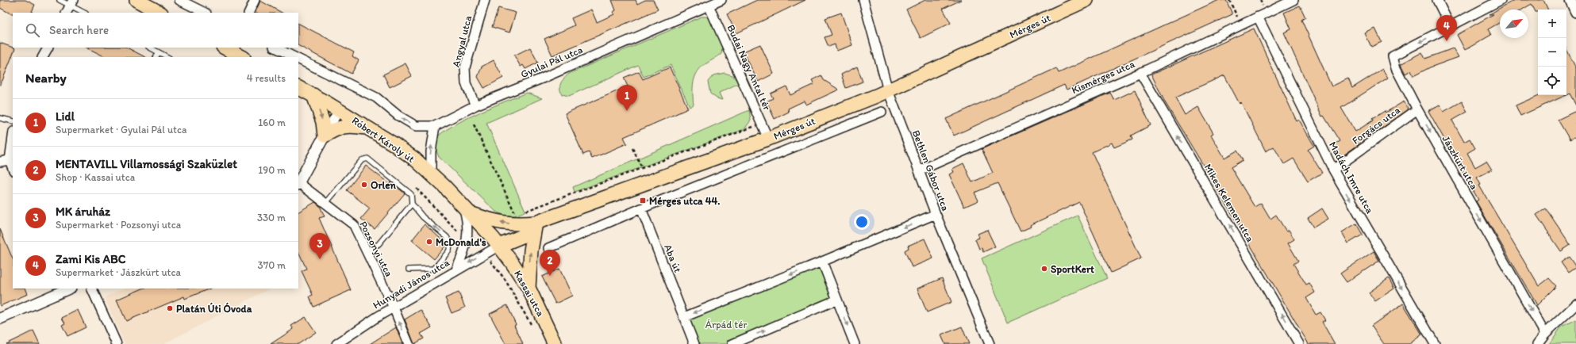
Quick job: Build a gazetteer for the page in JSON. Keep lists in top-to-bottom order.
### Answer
{
  "streets": {
    "main road": ["Mérges út", "Róbert Károly út", "Kassai utca"],
    "street": [
      "Angyal utca",
      "Gyulai Pál utca",
      "Budai Nagy Antal tér",
      "Kismérges utca",
      "Forgács utca",
      "Jászkürt utca",
      "Bethlen Gábor utca",
      "Madách Imre utca",
      "Mikes Kelemen utca",
      "Pozsonyi utca",
      "Aba út",
      "Hunyadi János utca"
    ]
  },
  "crossings": [
    ["Mérges út", "Budai Nagy Antal tér"],
    ["Mérges út", "Róbert Károly út"],
    ["Mérges út", "Bethlen Gábor utca"],
    ["Mérges út", "Aba út"],
    ["Mérges út", "Hunyadi János utca"],
    ["Mérges út", "Kassai utca"],
    ["Angyal utca", "Gyulai Pál utca"],
    ["Gyulai Pál utca", "Budai Nagy Antal tér"],
    ["Kismérges utca", "Bethlen Gábor utca"],
    ["Kismérges utca", "Madách Imre utca"],
    ["Kismérges utca", "Mikes Kelemen utca"],
    ["Forgács utca", "Jászkürt utca"],
    ["Forgács utca", "Madách Imre utca"],
    ["Róbert Károly út", "Hunyadi János utca"],
    ["Róbert Károly út", "Kassai utca"],
    ["Pozsonyi utca", "Hunyadi János utca"],
    ["Hunyadi János utca", "Kassai utca"]
  ],
  "one_way": ["Jászkürt utca", "Madách Imre utca", "Mikes Kelemen utca"],
  "parks": ["Árpád tér"],
  "places": {
    "other": [
      "Orlen",
      "McDonald's",
      "SportKert",
      "Platán Úti Óvoda"
    ],
    "transit": ["Mérges utca 44."]
  },
  "north": "top right",
  "page": {
    "map_buttons": ["+", "−"],
    "search": "Search here",
    "pins": [
      "4",
      "1",
      "3",
      "2"
    ],
    "heading": ["Nearby", "4 results"],
    "list": [
      {
        "mark": "1",
        "name": "Lidl",
        "note": "Supermarket · Gyulai Pál utca",
        "value": "160 m"
      },
      {
        "mark": "2",
        "name": "MENTAVILL Villamossági Szaküzlet",
        "note": "Shop · Kassai utca",
        "value": "190 m"
      },
      {
        "mark": "3",
        "name": "MK áruház",
        "note": "Supermarket · Pozsonyi utca",
        "value": "330 m"
      },
      {
        "mark": "4",
        "name": "Zami Kis ABC",
        "note": "Supermarket · Jászkürt utca",
        "value": "370 m"
      }
    ]
  }
}
